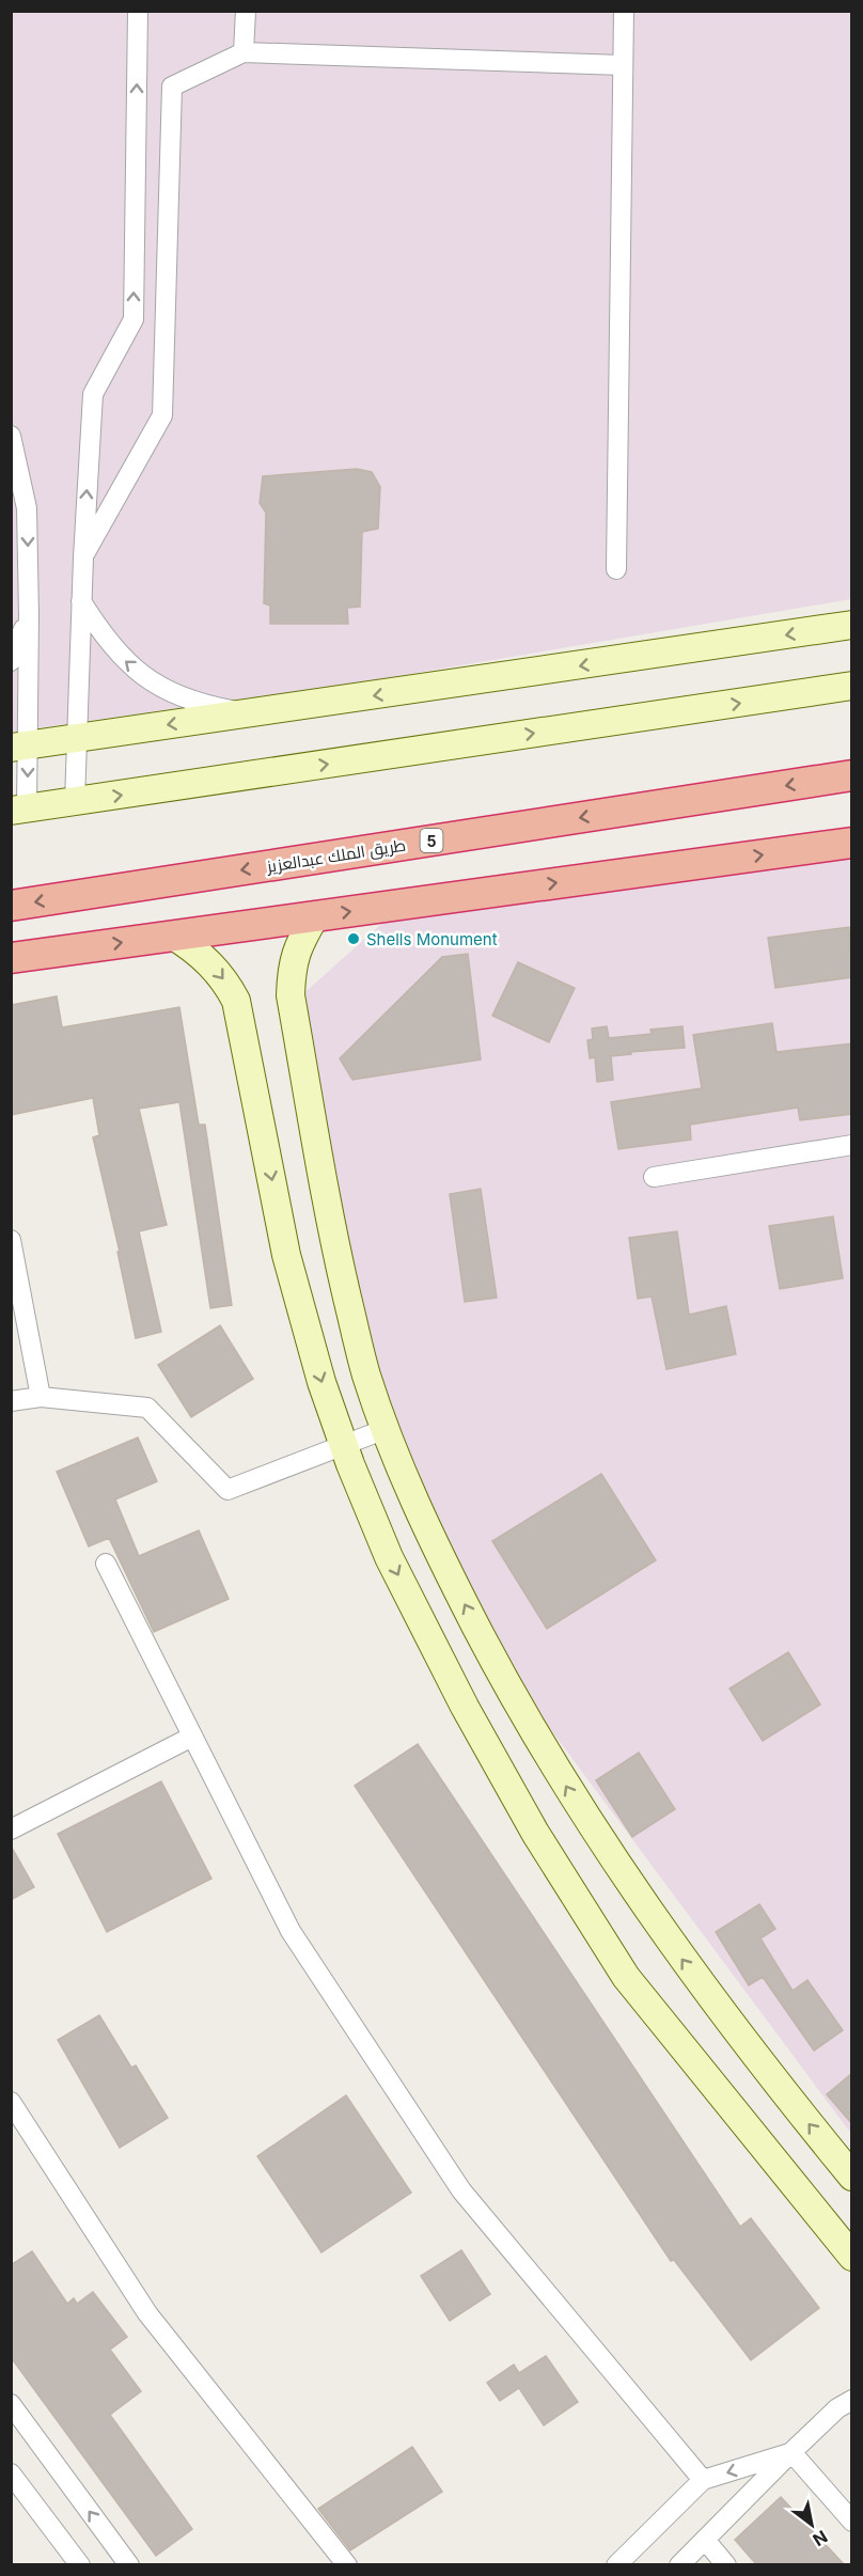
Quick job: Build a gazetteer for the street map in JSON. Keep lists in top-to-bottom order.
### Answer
{
  "streets": {
    "highway": ["5", "طريق الملك عبدالعزيز"]
  },
  "places": ["Shells Monument"],
  "north": "bottom right"
}
